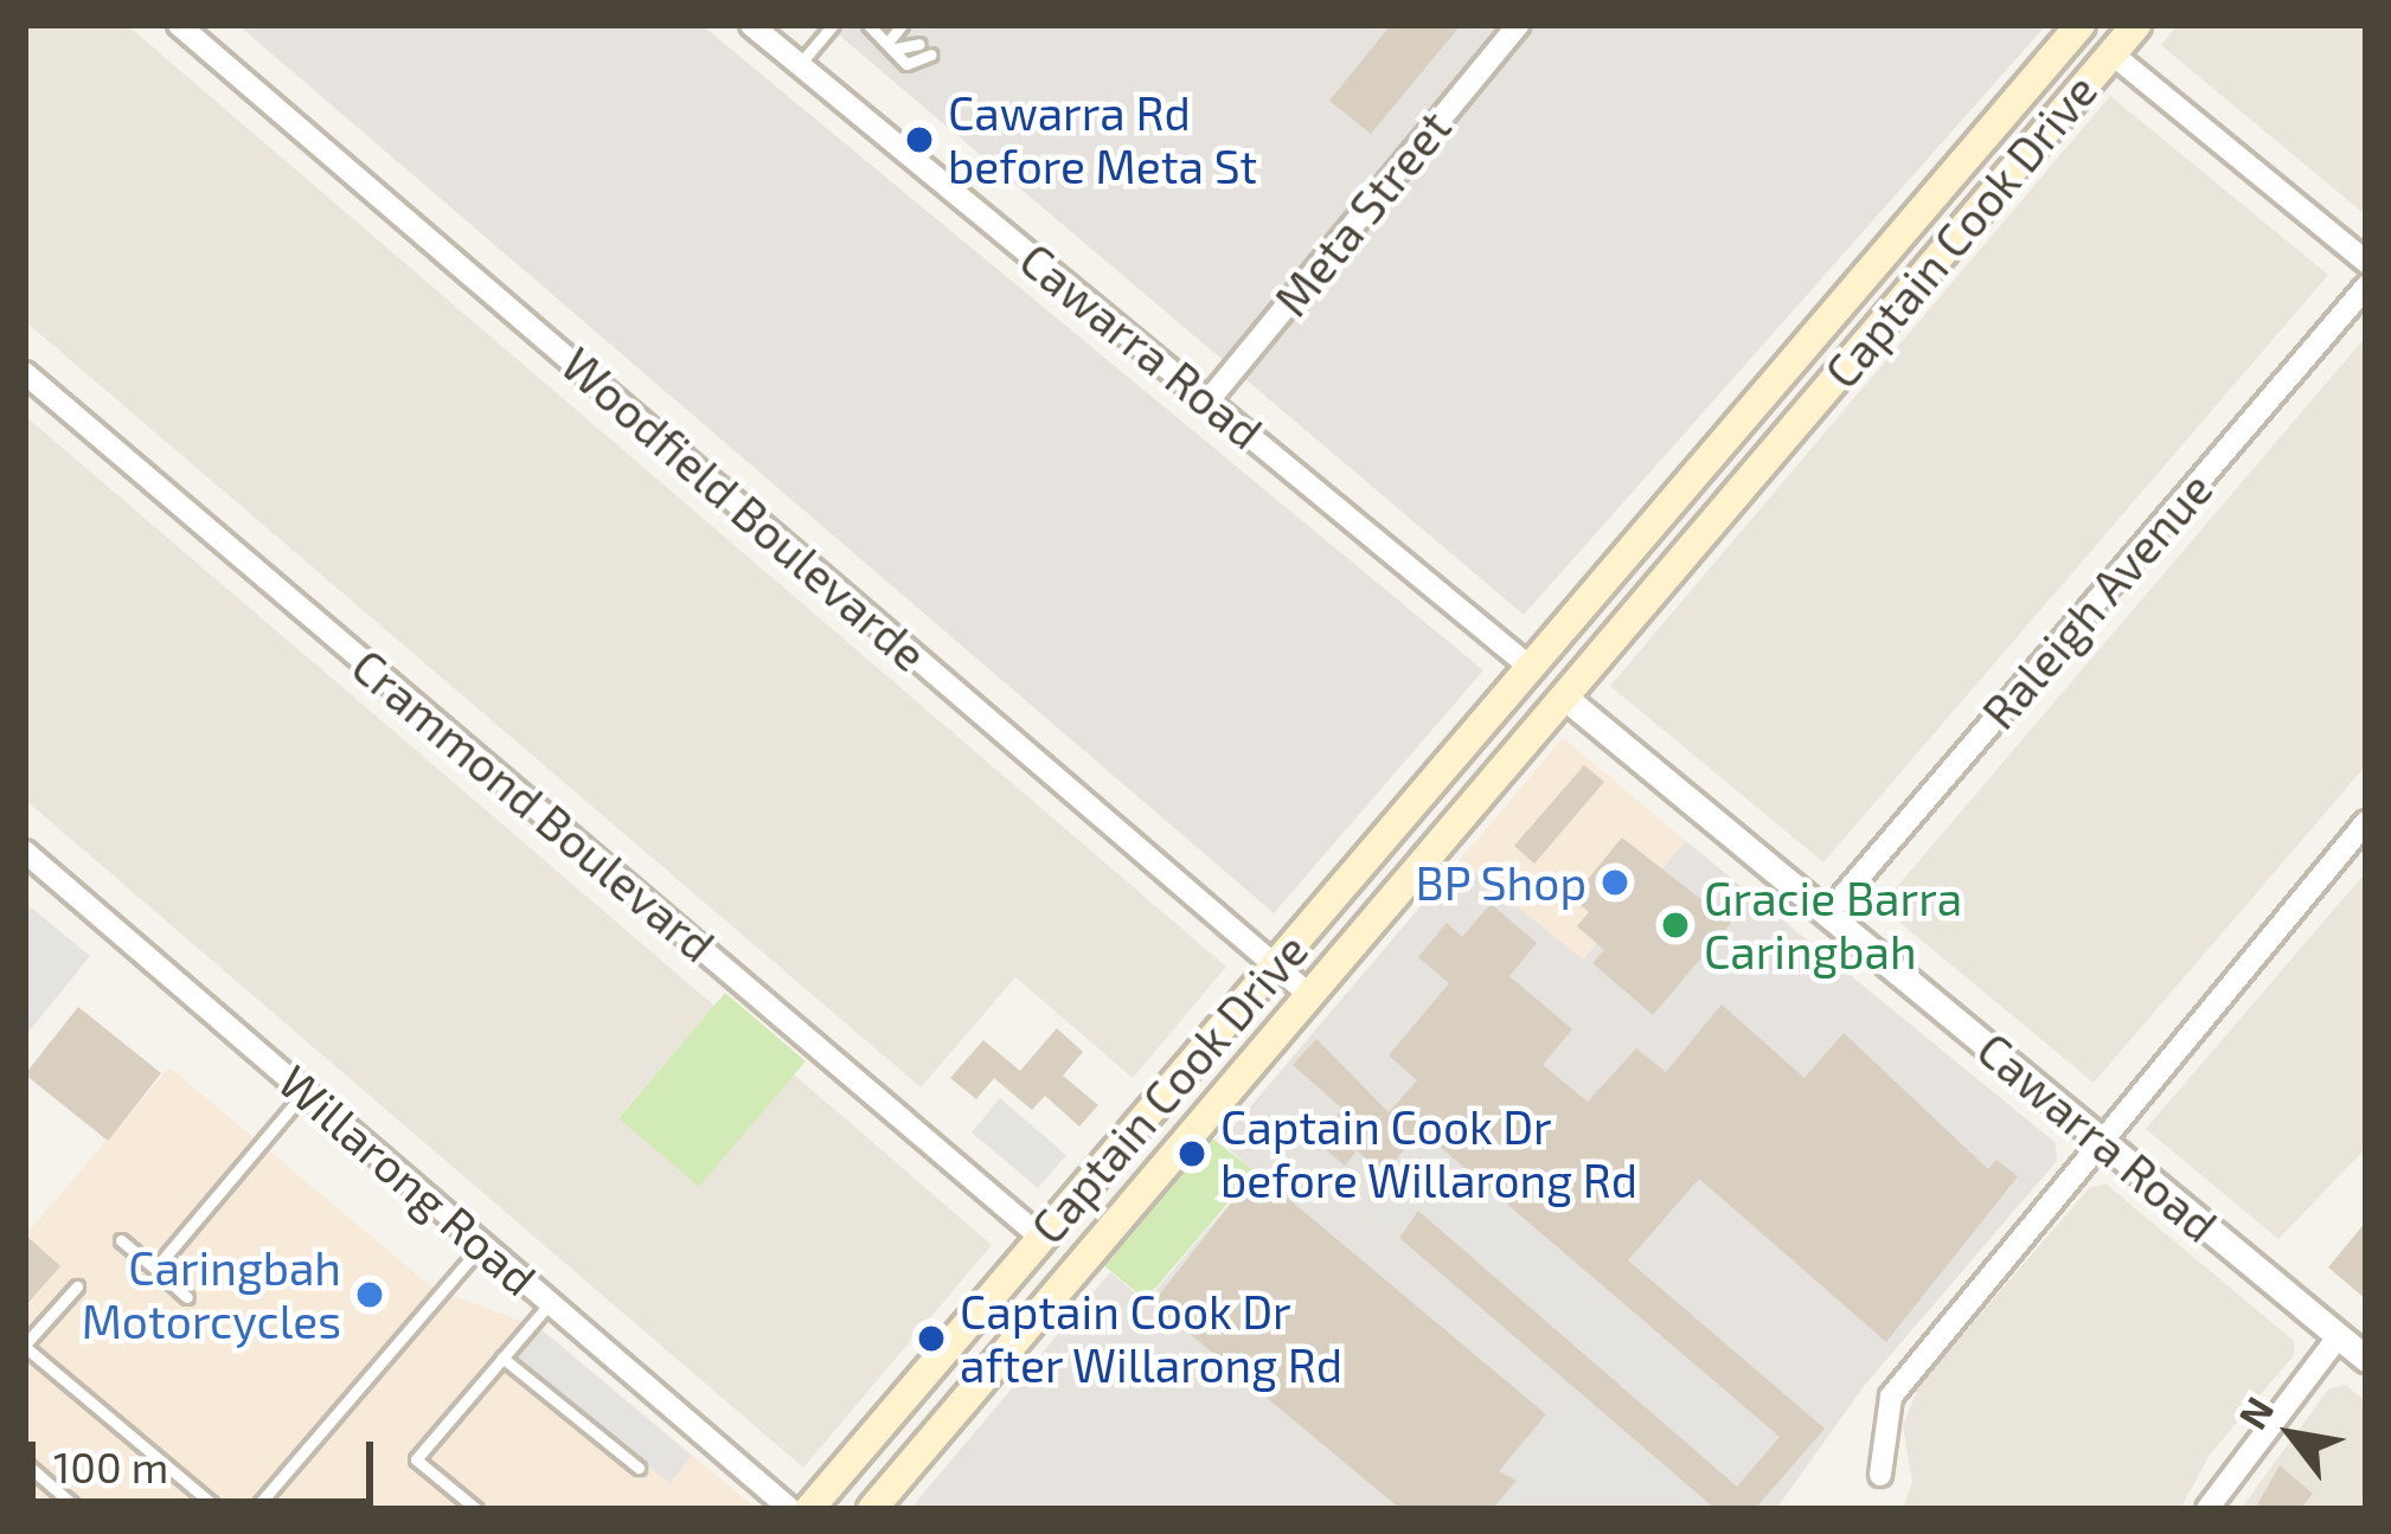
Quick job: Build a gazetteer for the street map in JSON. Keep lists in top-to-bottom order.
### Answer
{
  "streets": {
    "main road": ["Captain Cook Drive"],
    "street": [
      "Meta Street",
      "Cawarra Road",
      "Woodfield Boulevarde",
      "Raleigh Avenue",
      "Crammond Boulevard",
      "Willarong Road"
    ]
  },
  "crossings": [
    ["Meta Street", "Cawarra Road"],
    ["Captain Cook Drive", "Cawarra Road"],
    ["Captain Cook Drive", "Woodfield Boulevarde"],
    ["Captain Cook Drive", "Crammond Boulevard"],
    ["Cawarra Road", "Raleigh Avenue"]
  ],
  "places": [
    "Cawarra Rd before Meta St",
    "BP Shop",
    "Gracie Barra Caringbah",
    "Captain Cook Dr before Willarong Rd",
    "Caringbah Motorcycles",
    "Captain Cook Dr after Willarong Rd"
  ],
  "scale_bar": "100 m",
  "north": "top left"
}
